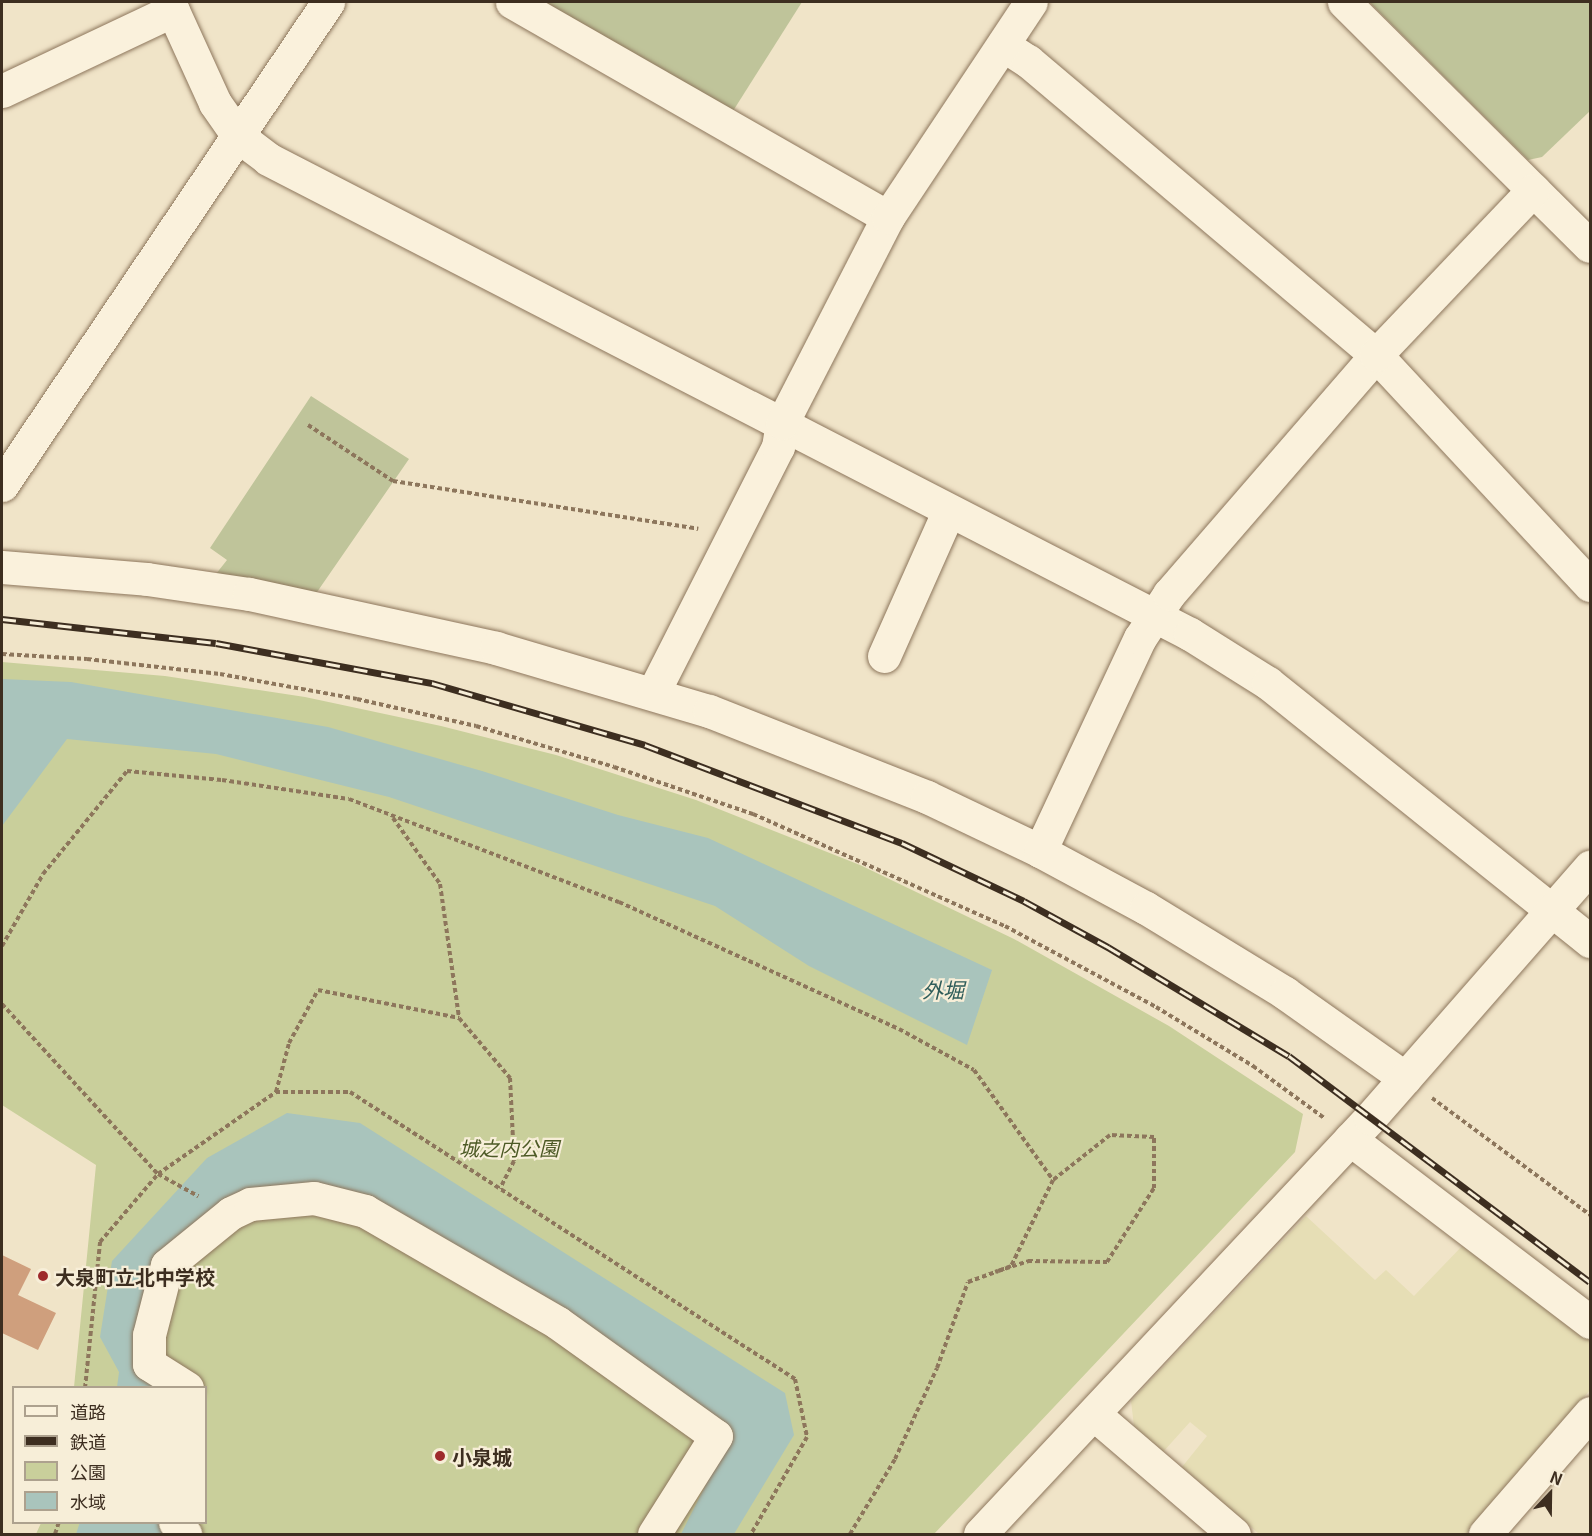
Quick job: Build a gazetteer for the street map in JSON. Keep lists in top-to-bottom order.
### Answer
{
  "water": ["外堀"],
  "parks": ["城之内公園"],
  "places": ["大泉町立北中学校", "小泉城"],
  "legend": [
    "道路",
    "鉄道",
    "公園",
    "水域"
  ],
  "north": "top"
}
